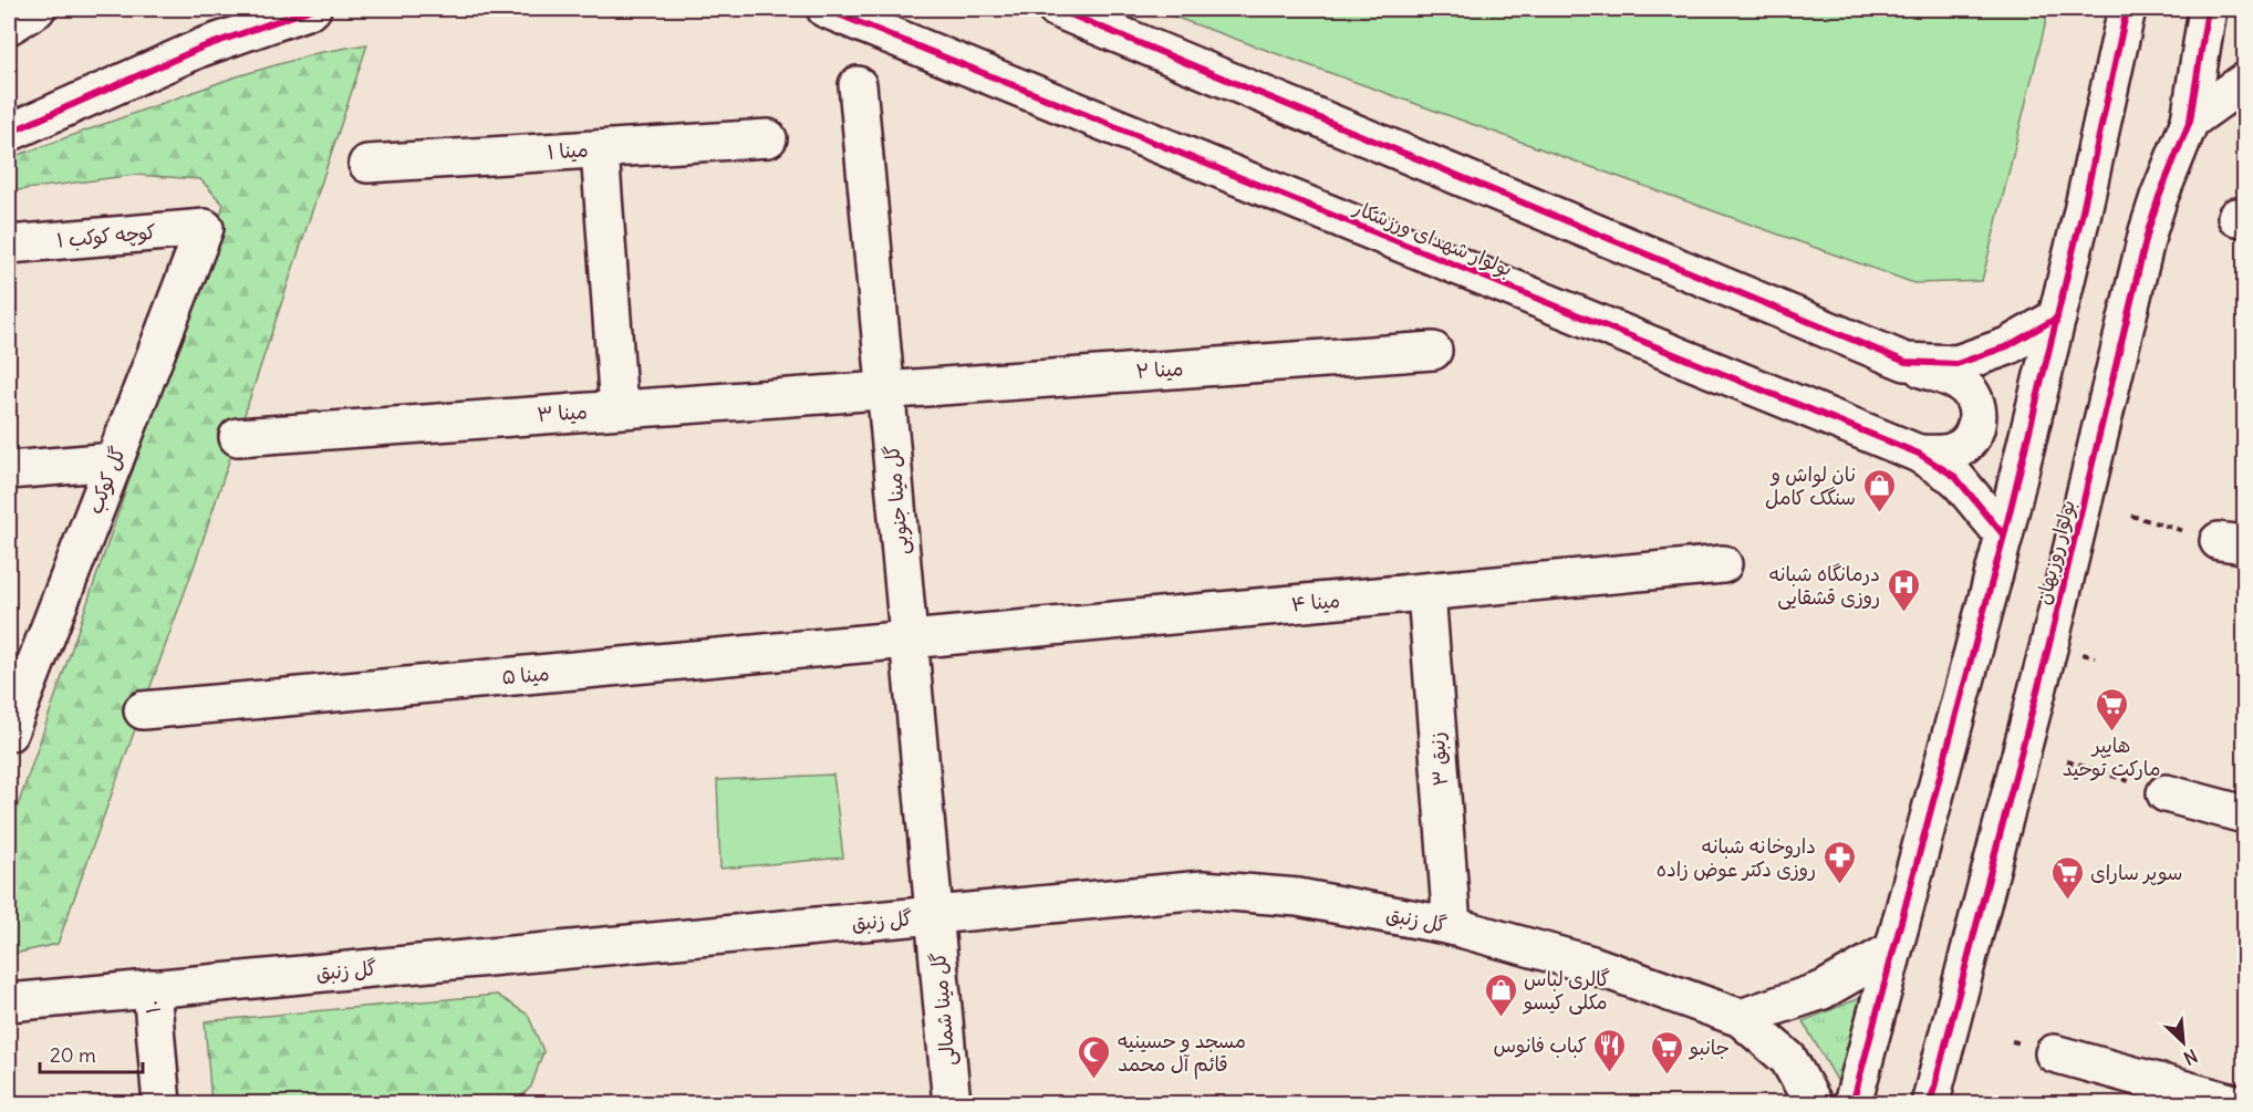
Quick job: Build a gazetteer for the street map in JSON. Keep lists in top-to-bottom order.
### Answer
{
  "streets": {
    "street": [
      "مینا ۱",
      "کوچه کوکب ۱",
      "بولوار شهدای ورزشکار",
      "مینا ۲",
      "مینا ۳",
      "گل کوکب",
      "گل مینا جنوبی",
      "بولوار روزبهان",
      "مینا ۴",
      "مینا ۵",
      "زنبق ۳",
      "گل زنبق",
      "۱۰",
      "گل مینا شمالی"
    ]
  },
  "crossings": [
    ["کوچه کوکب ۱", "گل کوکب"],
    ["مینا ۲", "مینا ۳"],
    ["مینا ۲", "گل مینا جنوبی"],
    ["مینا ۳", "گل مینا جنوبی"],
    ["گل مینا جنوبی", "مینا ۴"],
    ["گل مینا جنوبی", "مینا ۵"],
    ["گل مینا جنوبی", "گل زنبق"],
    ["گل مینا جنوبی", "گل مینا شمالی"],
    ["مینا ۴", "مینا ۵"],
    ["مینا ۴", "زنبق ۳"],
    ["زنبق ۳", "گل زنبق"],
    ["گل زنبق", "۱۰"],
    ["گل زنبق", "گل مینا شمالی"]
  ],
  "places": {
    "shop": ["نان لواش و سنگک کامل", "گالری لباس مکلی کیسو"],
    "hospital": ["درمانگاه شبانه روزی قشقایی"],
    "supermarket": ["هایپر مارکت توحید", "سوپر سارای", "جانبو"],
    "pharmacy": ["داروخانه شبانه روزی دکتر عوض زاده"],
    "restaurant": ["کباب فانوس"],
    "mosque": ["مسجد و حسینیه قائم آل محمد"]
  },
  "scale_bar": "20 m",
  "north": "bottom right"
}
